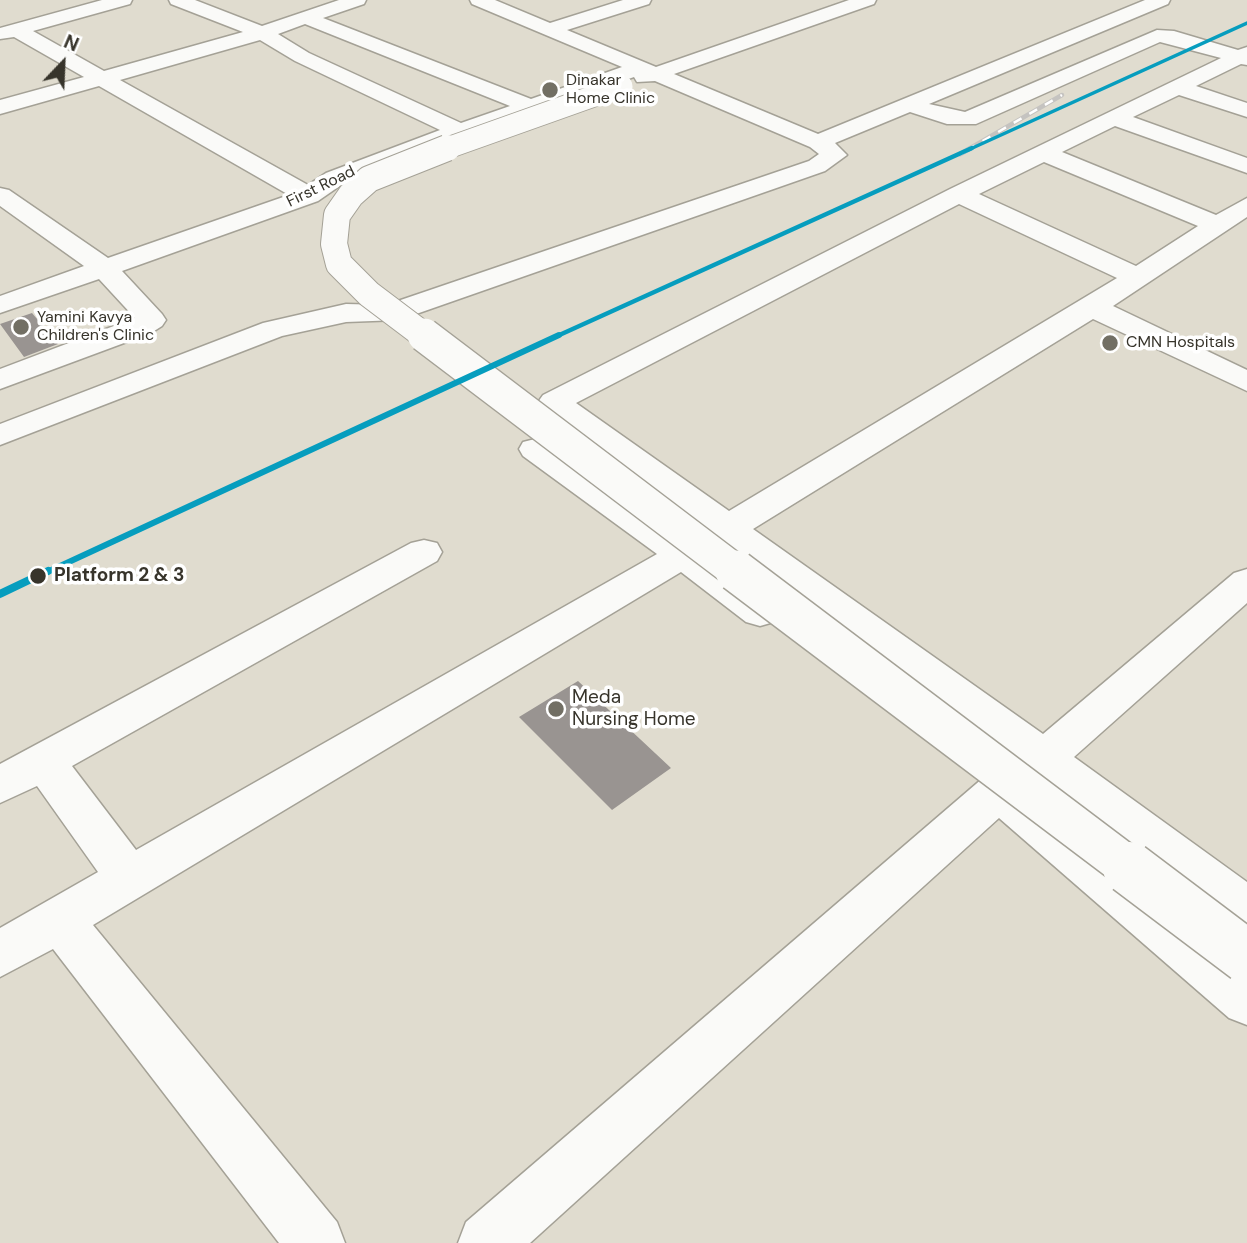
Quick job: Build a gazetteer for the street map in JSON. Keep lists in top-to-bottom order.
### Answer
{
  "streets": {
    "street": ["First Road"]
  },
  "places": [
    "Dinakar Home Clinic",
    "Yamini Kavya Children's Clinic",
    "CMN Hospitals",
    "Platform 2 & 3",
    "Meda Nursing Home"
  ],
  "north": "top right"
}
